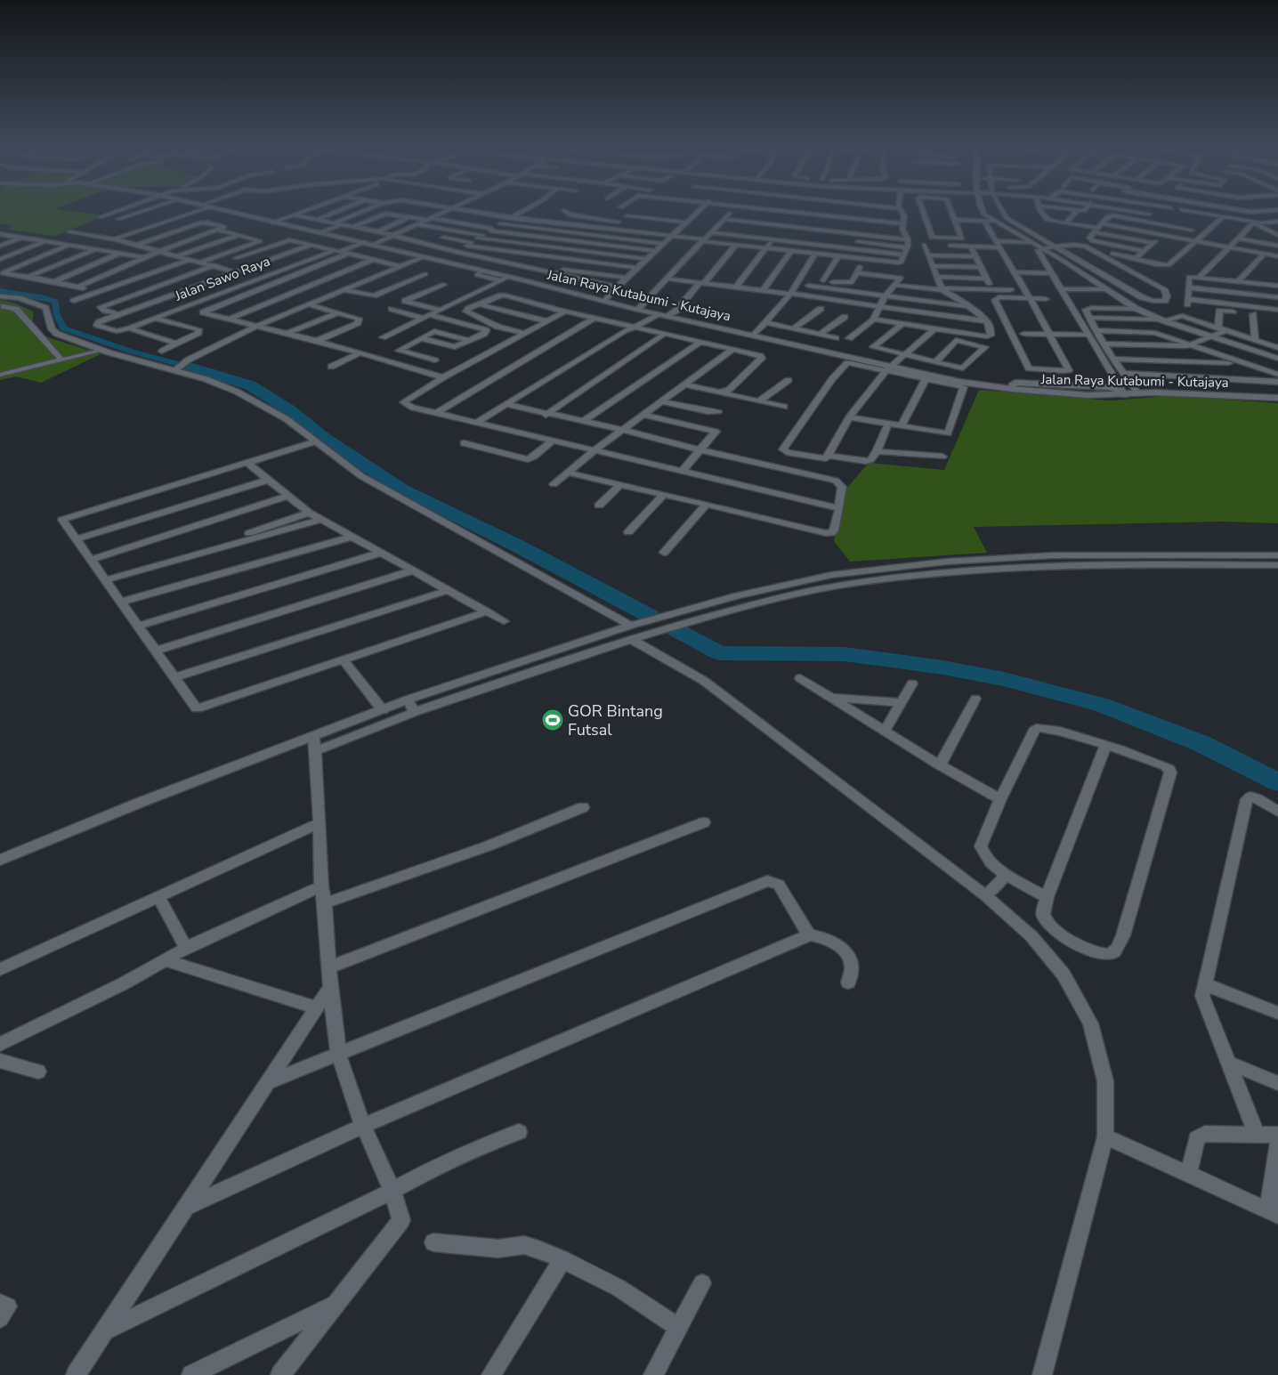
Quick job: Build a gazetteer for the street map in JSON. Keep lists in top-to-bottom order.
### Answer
{
  "streets": {
    "street": ["Jalan Sawo Raya", "Jalan Raya Kutabumi - Kutajaya"]
  },
  "places": {
    "sports": ["GOR Bintang Futsal"]
  }
}
